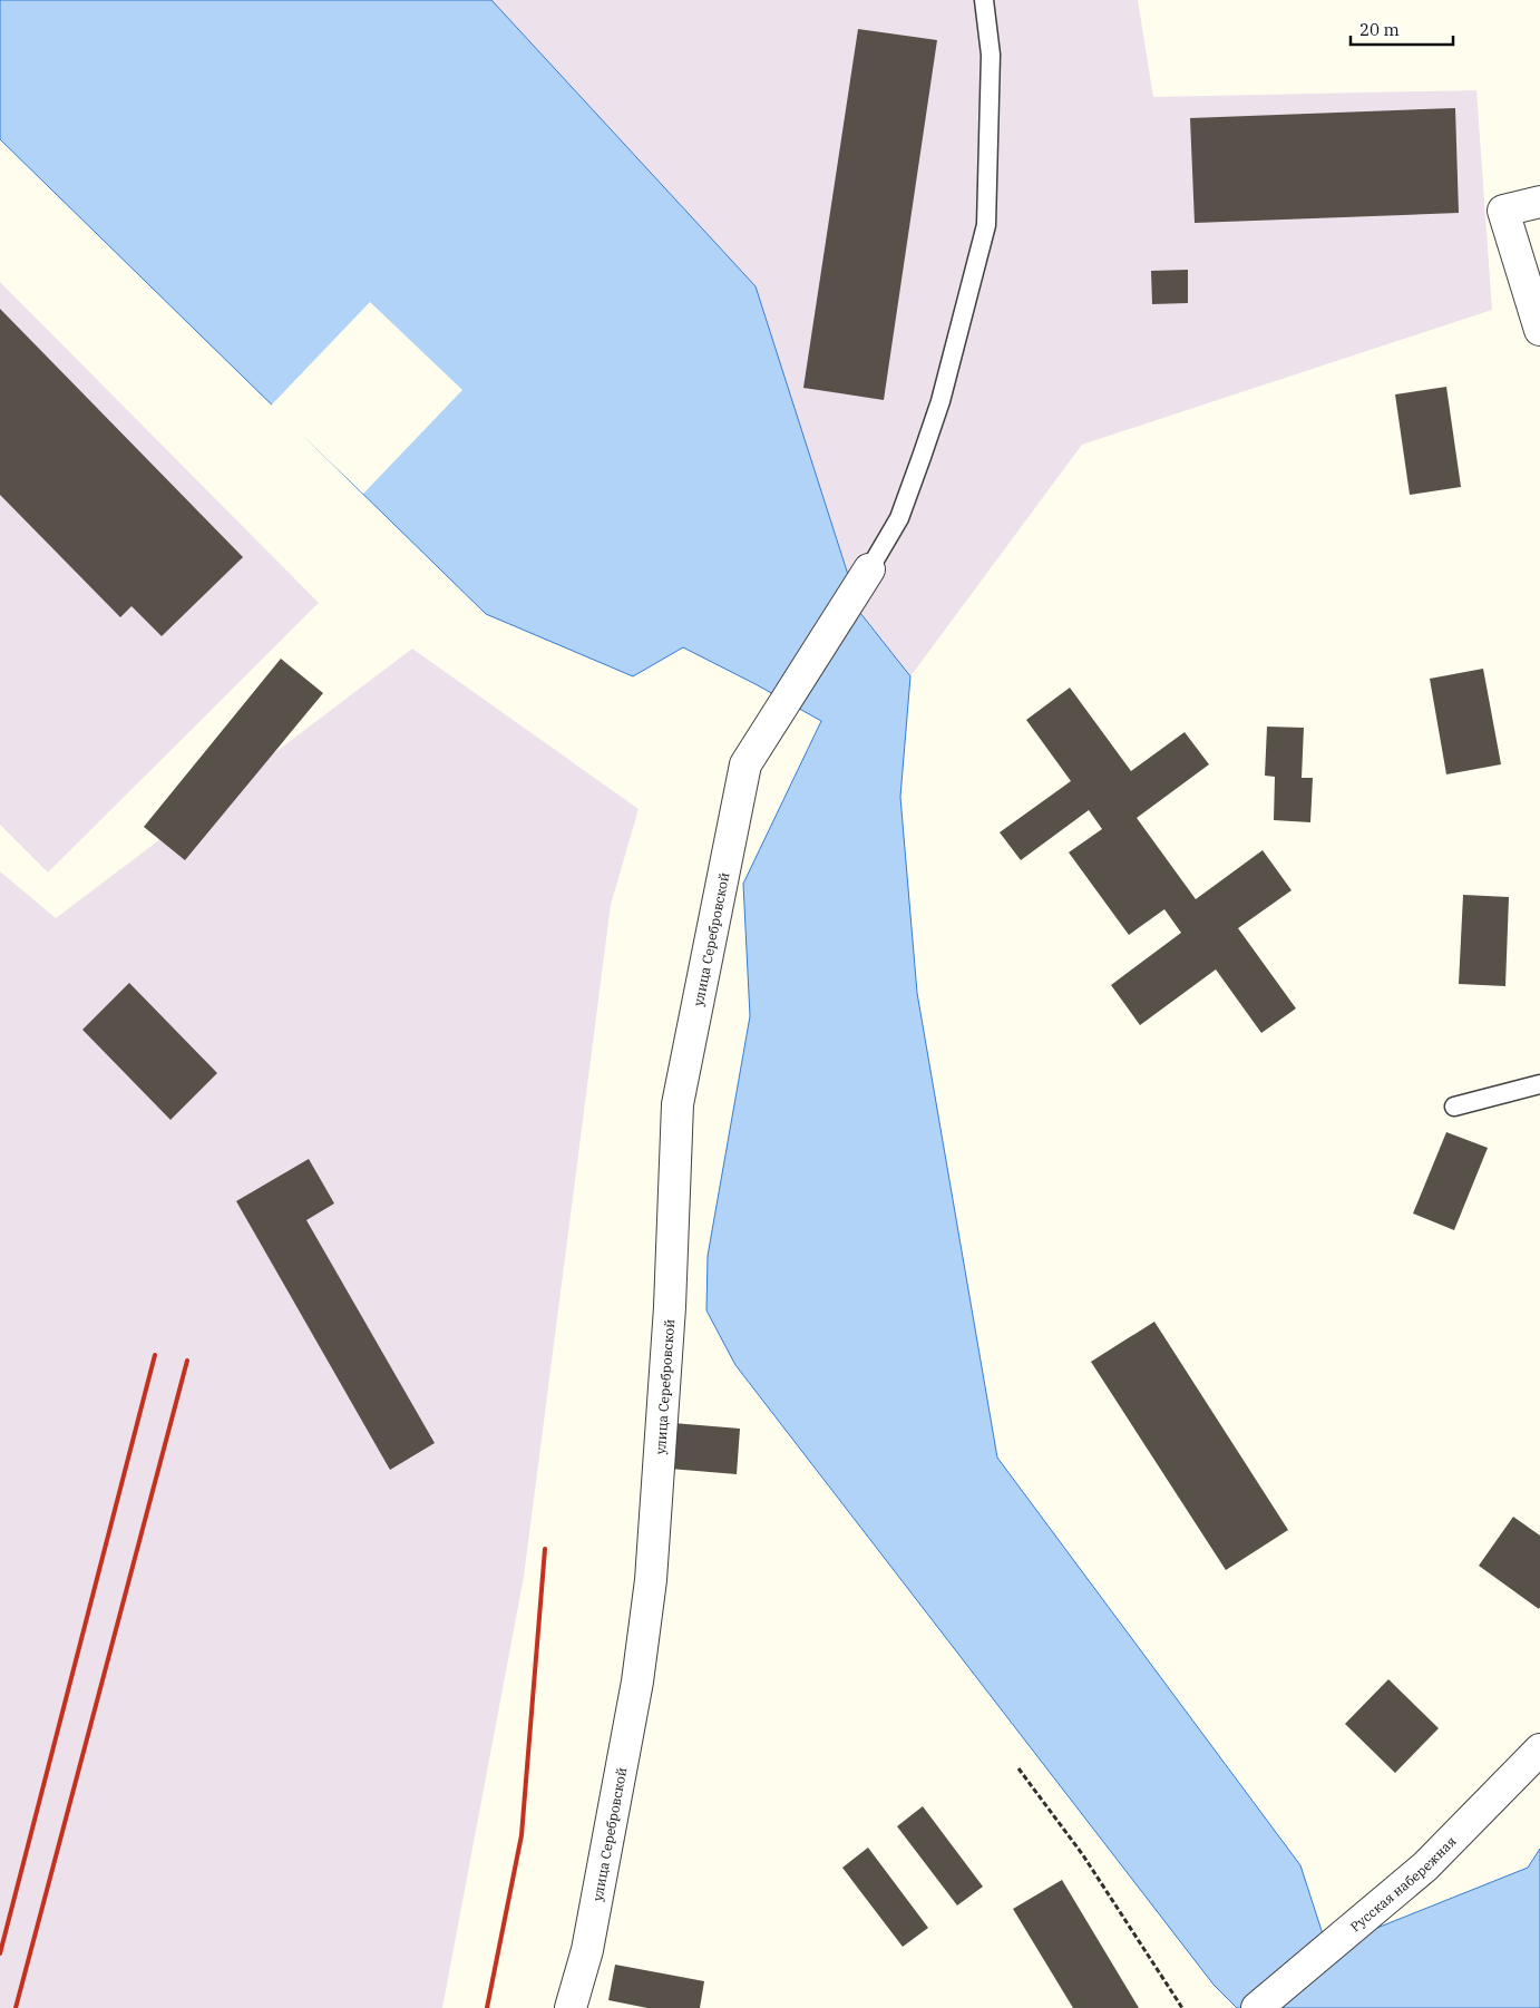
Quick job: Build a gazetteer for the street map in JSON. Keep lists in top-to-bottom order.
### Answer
{
  "streets": {
    "street": ["улица Серебровской", "Русская набережная"]
  },
  "scale_bar": "20 m"
}
